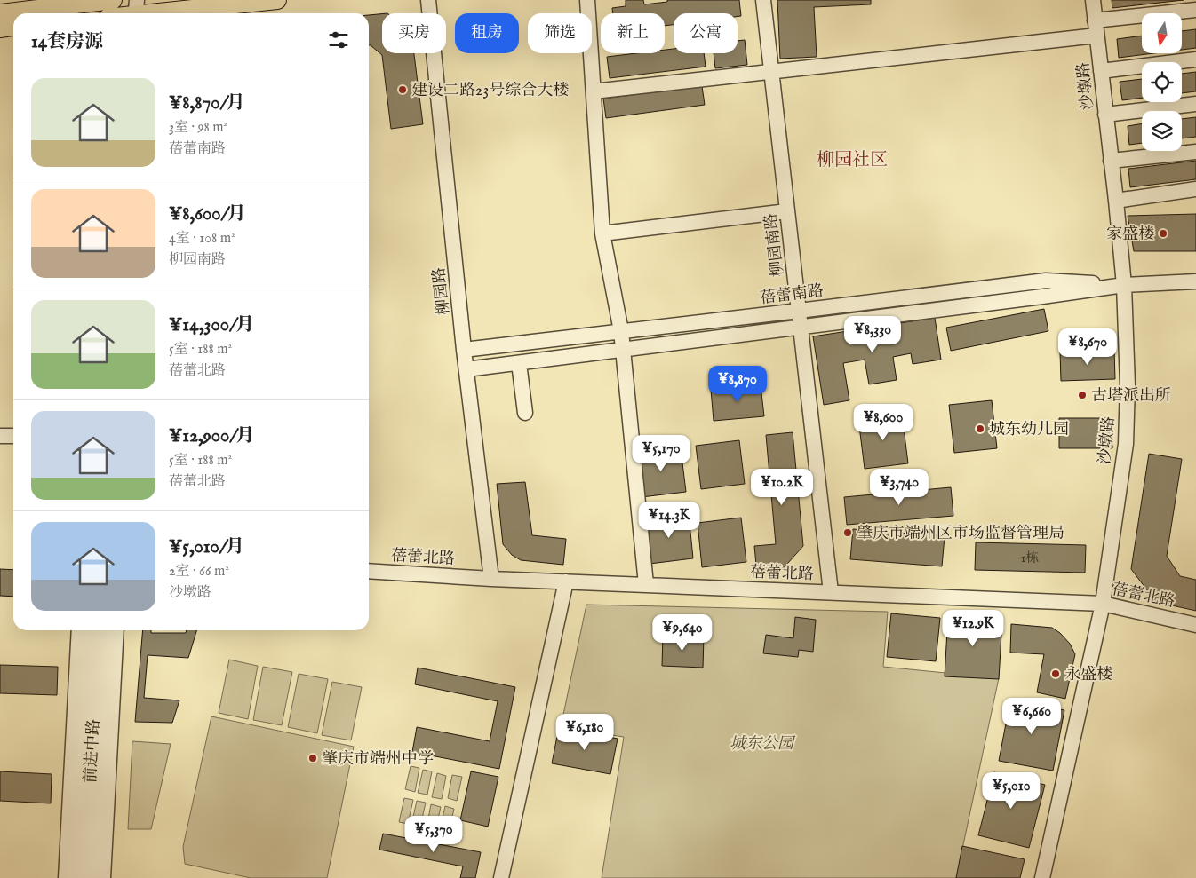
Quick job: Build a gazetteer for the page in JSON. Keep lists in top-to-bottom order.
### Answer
{
  "streets": {
    "street": [
      "沙墩路",
      "柳园南路",
      "柳园路",
      "蓓蕾南路",
      "蓓蕾北路",
      "前进中路"
    ]
  },
  "crossings": [
    ["沙墩路", "蓓蕾南路"],
    ["沙墩路", "蓓蕾北路"],
    ["柳园南路", "蓓蕾南路"],
    ["柳园南路", "蓓蕾北路"],
    ["柳园路", "蓓蕾南路"],
    ["柳园路", "蓓蕾北路"]
  ],
  "districts": ["柳园社区"],
  "parks": ["城东公园"],
  "places": [
    "建设二路23号综合大楼",
    "家盛楼",
    "古塔派出所",
    "城东幼儿园",
    "肇庆市端州区市场监督管理局",
    "永盛楼",
    "肇庆市端州中学"
  ],
  "house_numbers": ["1栋"],
  "north": "bottom",
  "page": {
    "chip": [
      "买房",
      "租房",
      "筛选",
      "新上",
      "公寓"
    ],
    "heading": "14套房源",
    "list": [
      {
        "name": "¥8,870/月",
        "note": "3室 · 98 m² · 蓓蕾南路"
      },
      {
        "name": "¥8,600/月",
        "note": "4室 · 108 m² · 柳园南路"
      },
      {
        "name": "¥14,300/月",
        "note": "5室 · 188 m² · 蓓蕾北路"
      },
      {
        "name": "¥12,900/月",
        "note": "5室 · 188 m² · 蓓蕾北路"
      },
      {
        "name": "¥5,010/月",
        "note": "2室 · 66 m² · 沙墩路"
      }
    ],
    "price": [
      "¥8,330",
      "¥8,670",
      "¥8,870",
      "¥8,600",
      "¥5,170",
      "¥10.2K",
      "¥3,740",
      "¥14.3K",
      "¥12.9K",
      "¥9,640",
      "¥6,660",
      "¥6,180",
      "¥5,010",
      "¥5,370"
    ]
  }
}
